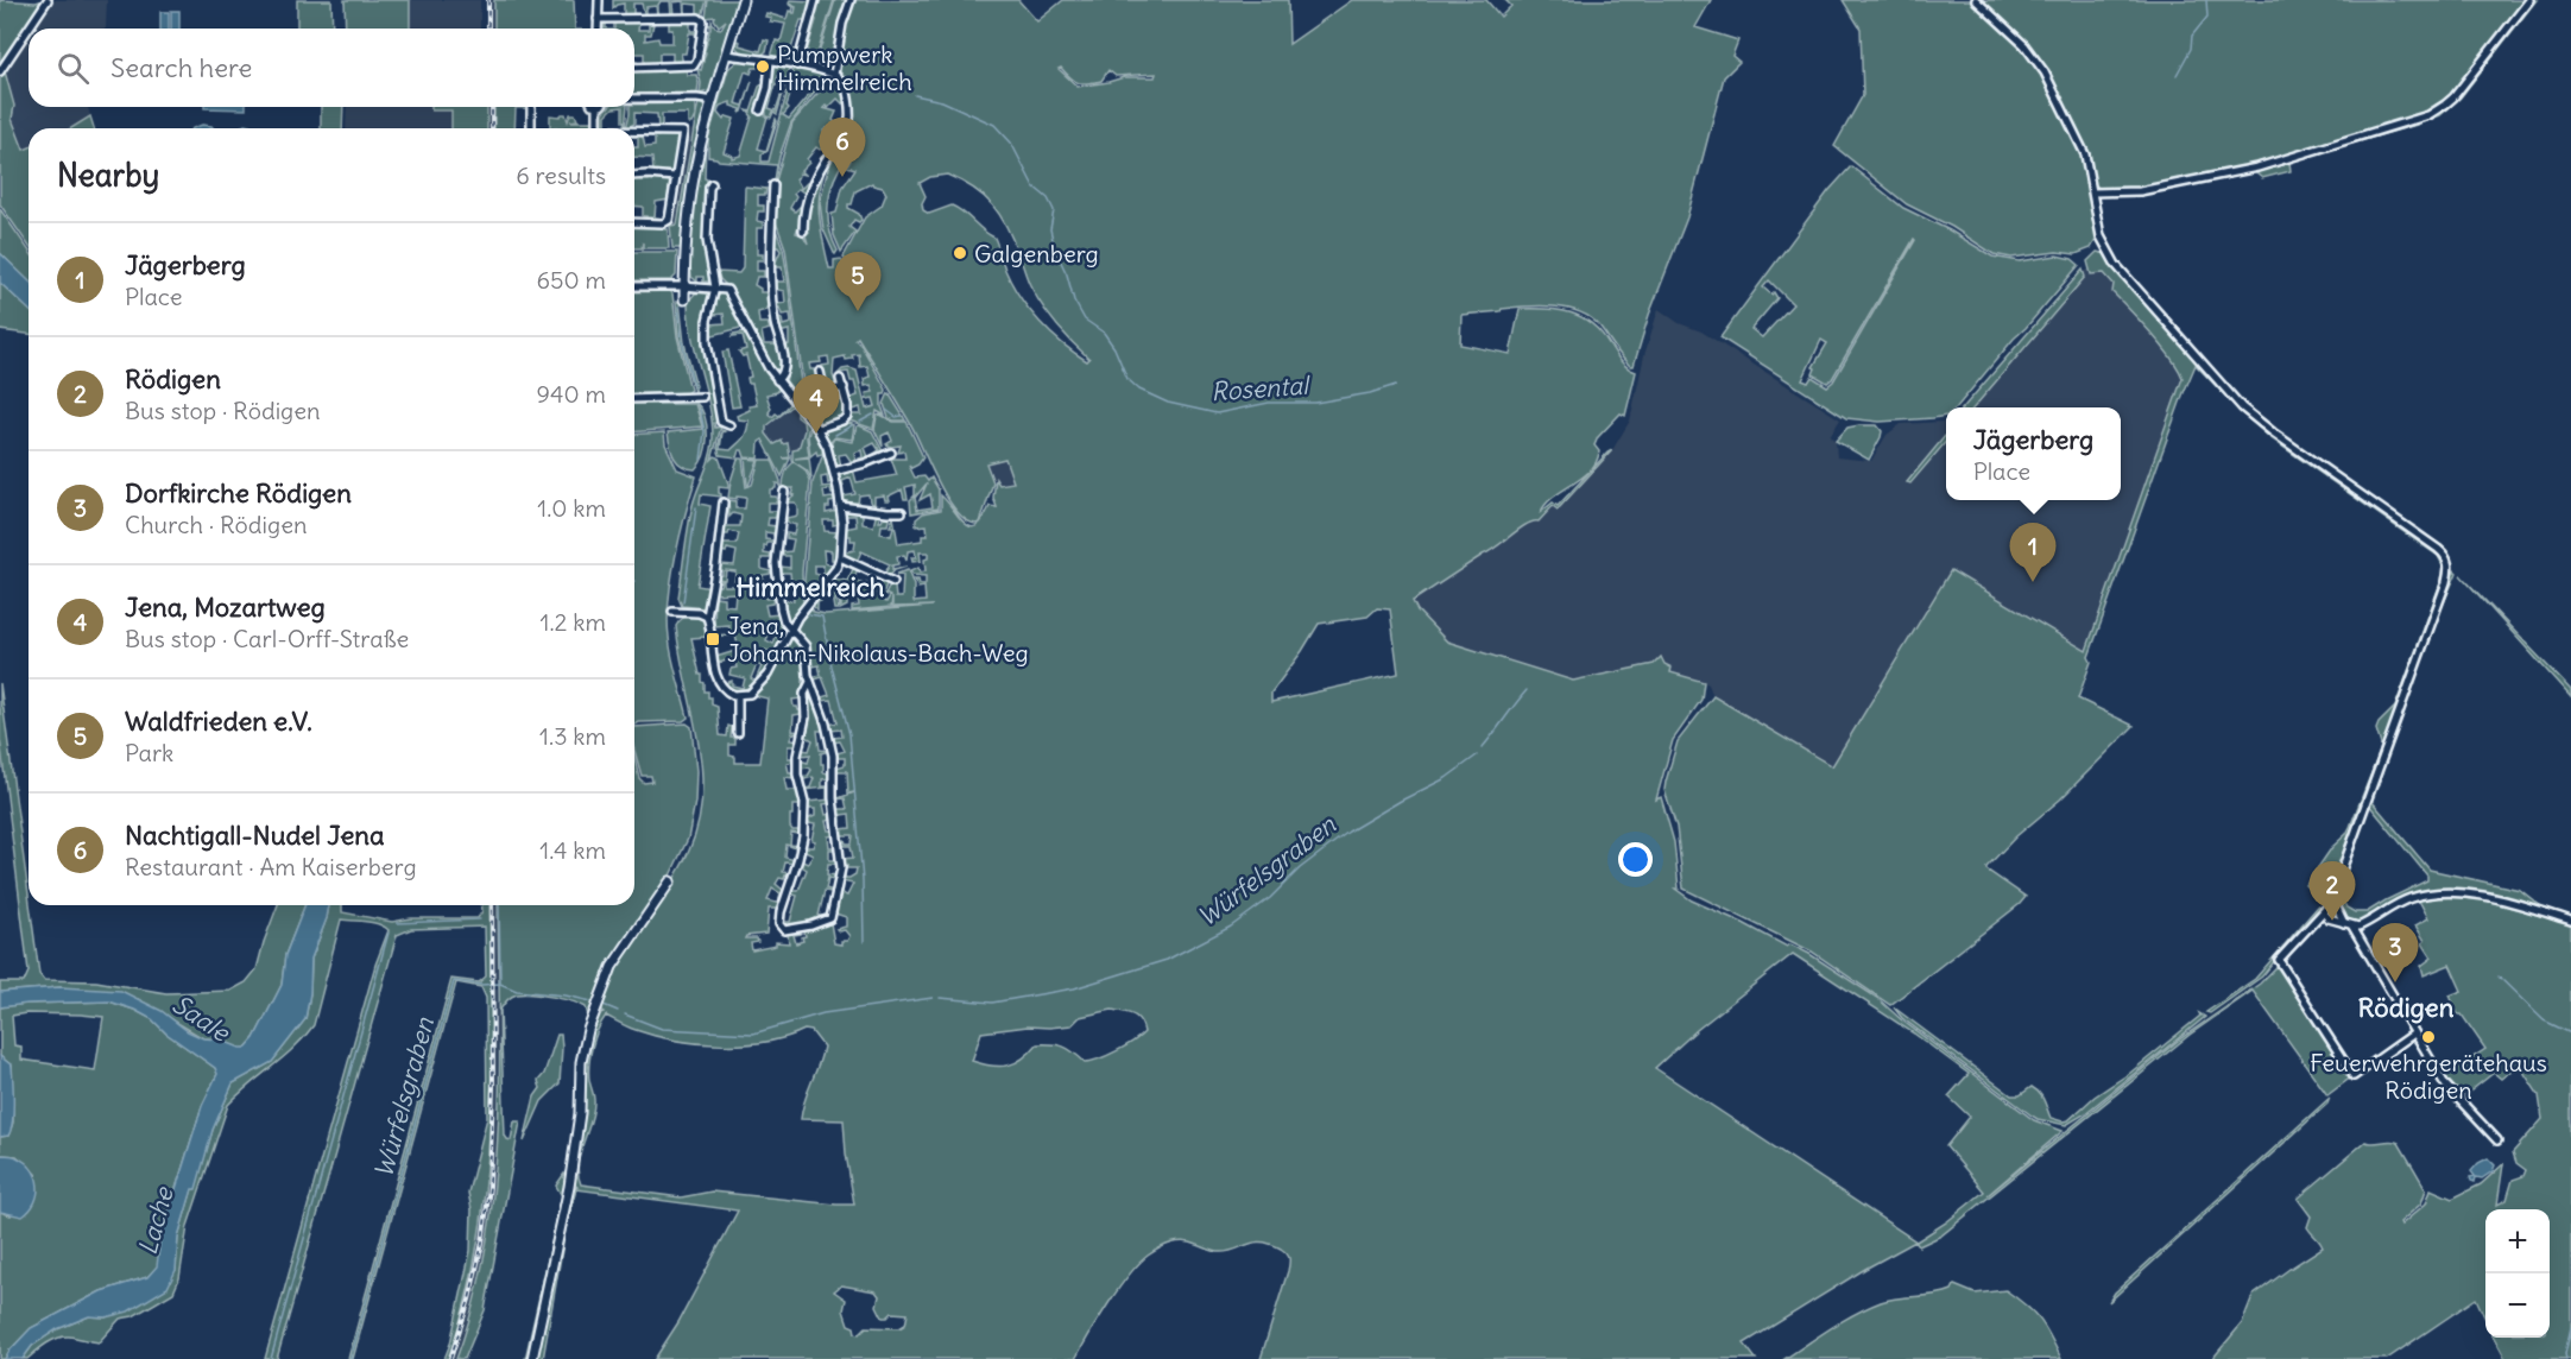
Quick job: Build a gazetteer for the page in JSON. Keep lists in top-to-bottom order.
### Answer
{
  "districts": ["Himmelreich", "Rödigen"],
  "water": [
    "Rosental",
    "Würfelsgraben",
    "Saale",
    "Lache"
  ],
  "places": {
    "other": ["Pumpwerk Himmelreich", "Galgenberg", "Feuerwehrgerätehaus Rödigen"],
    "transit": ["Jena, Johann-Nikolaus-Bach-Weg"]
  },
  "page": {
    "search": "Search here",
    "pins": [
      "6",
      "5",
      "4",
      "1",
      "2",
      "3"
    ],
    "heading": ["Nearby", "6 results"],
    "list": [
      {
        "mark": "1",
        "name": "Jägerberg",
        "note": "Place",
        "value": "650 m"
      },
      {
        "mark": "2",
        "name": "Rödigen",
        "note": "Bus stop · Rödigen",
        "value": "940 m"
      },
      {
        "mark": "3",
        "name": "Dorfkirche Rödigen",
        "note": "Church · Rödigen",
        "value": "1.0 km"
      },
      {
        "mark": "4",
        "name": "Jena, Mozartweg",
        "note": "Bus stop · Carl-Orff-Straße",
        "value": "1.2 km"
      },
      {
        "mark": "5",
        "name": "Waldfrieden e.V.",
        "note": "Park",
        "value": "1.3 km"
      },
      {
        "mark": "6",
        "name": "Nachtigall-Nudel Jena",
        "note": "Restaurant · Am Kaiserberg",
        "value": "1.4 km"
      }
    ],
    "popup": ["Jägerberg", "Place"],
    "map_buttons": ["+", "−"]
  }
}
